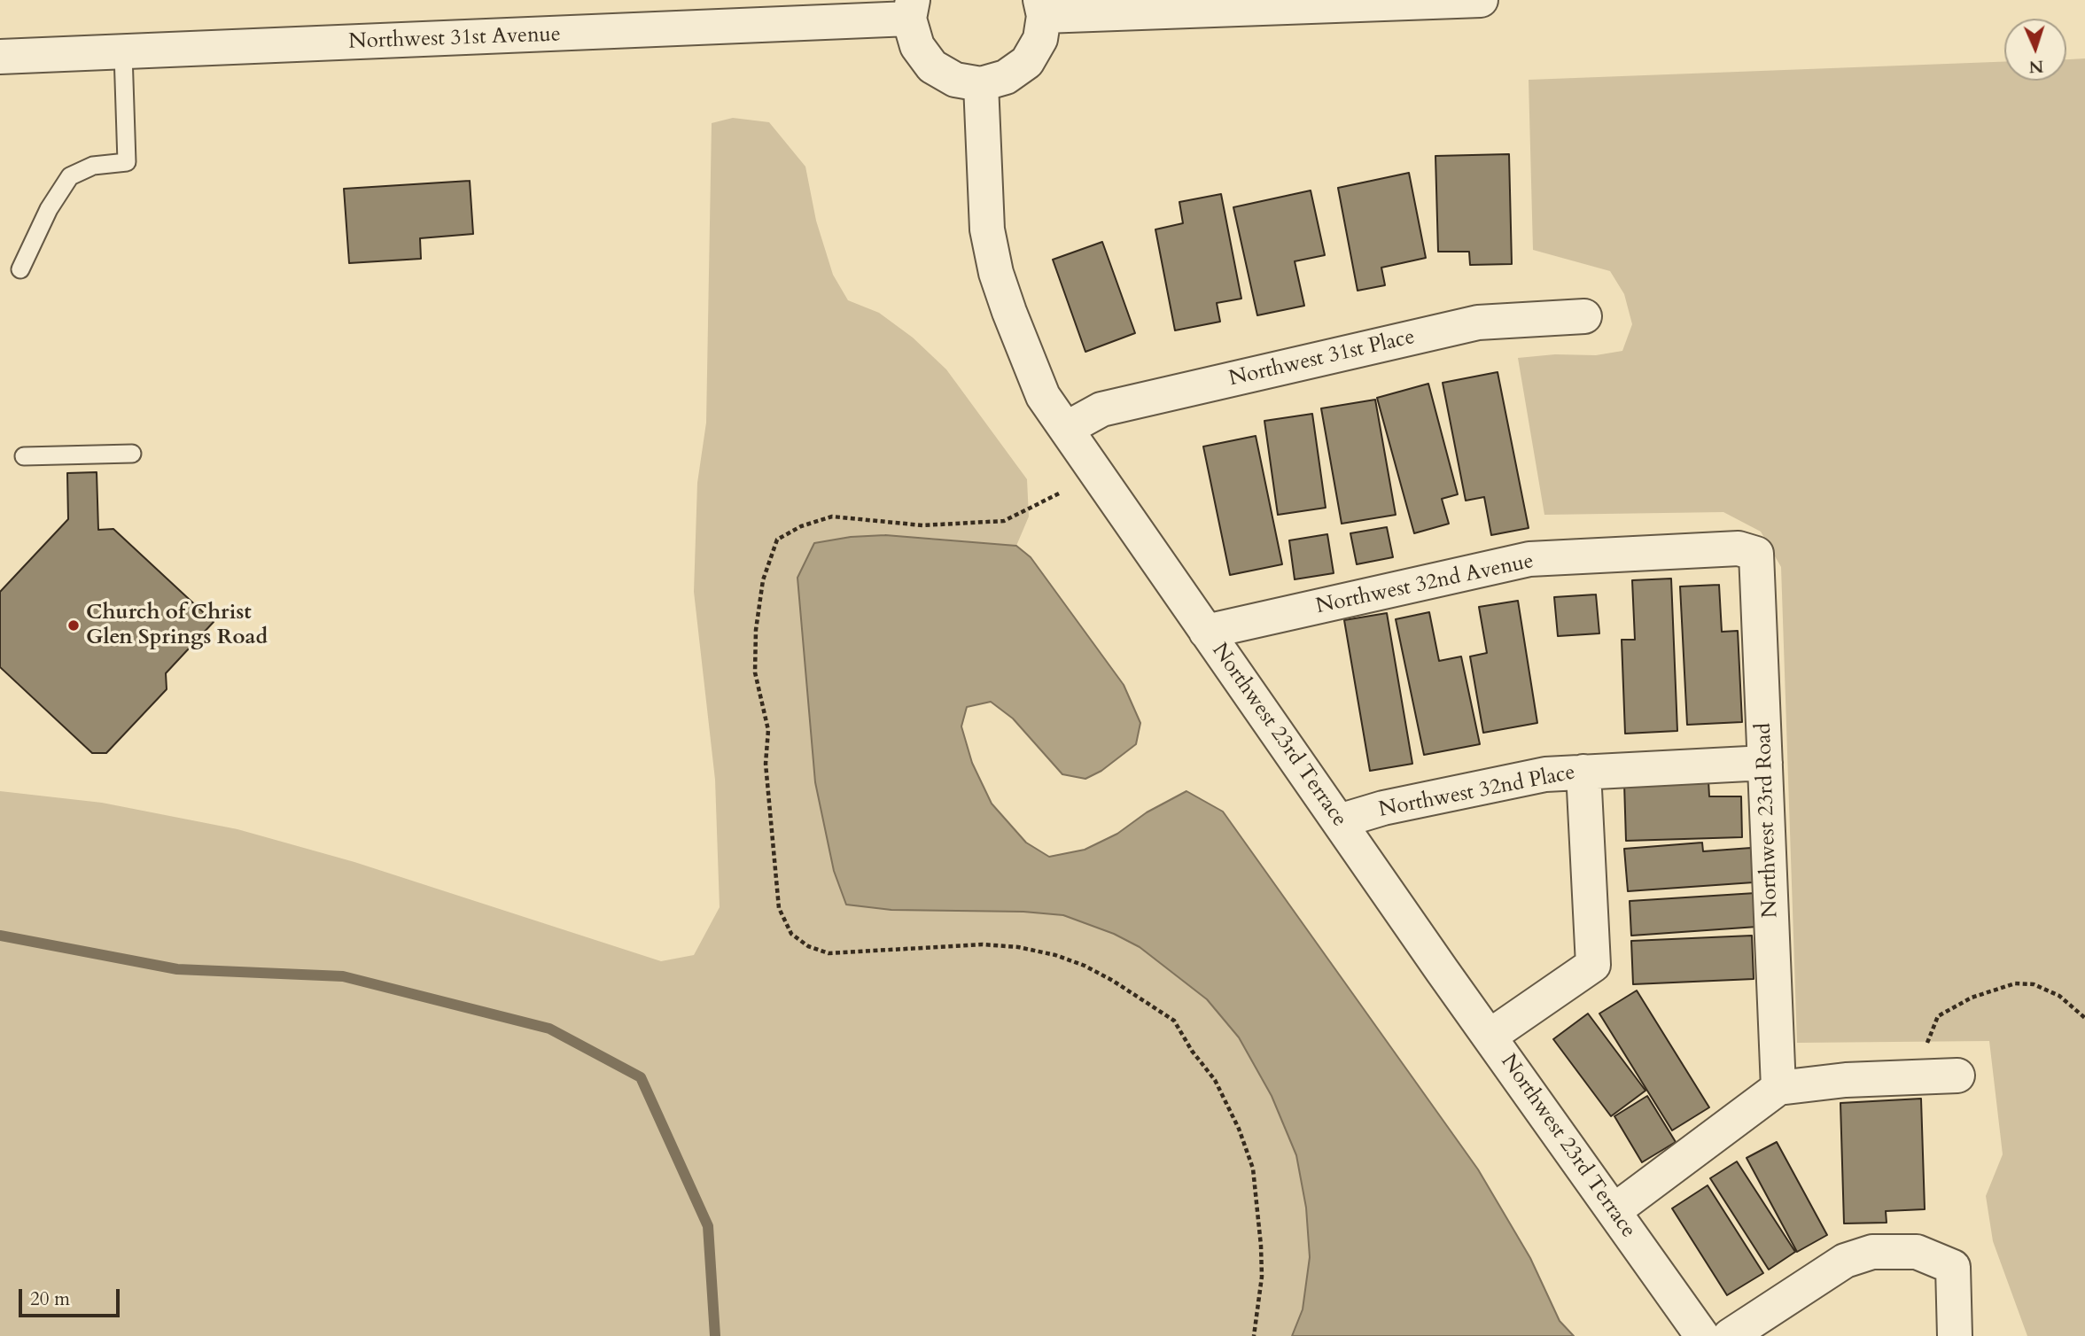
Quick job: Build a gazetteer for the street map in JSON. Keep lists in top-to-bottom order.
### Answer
{
  "streets": {
    "street": [
      "Northwest 31st Avenue",
      "Northwest 31st Place",
      "Northwest 32nd Avenue",
      "Northwest 23rd Terrace",
      "Northwest 32nd Place",
      "Northwest 23rd Road"
    ]
  },
  "crossings": [
    ["Northwest 31st Place", "Northwest 23rd Terrace"],
    ["Northwest 32nd Avenue", "Northwest 23rd Terrace"],
    ["Northwest 32nd Avenue", "Northwest 23rd Road"],
    ["Northwest 23rd Terrace", "Northwest 32nd Place"],
    ["Northwest 32nd Place", "Northwest 23rd Road"]
  ],
  "places": ["Church of Christ Glen Springs Road"],
  "scale_bar": "20 m",
  "north": "bottom"
}
